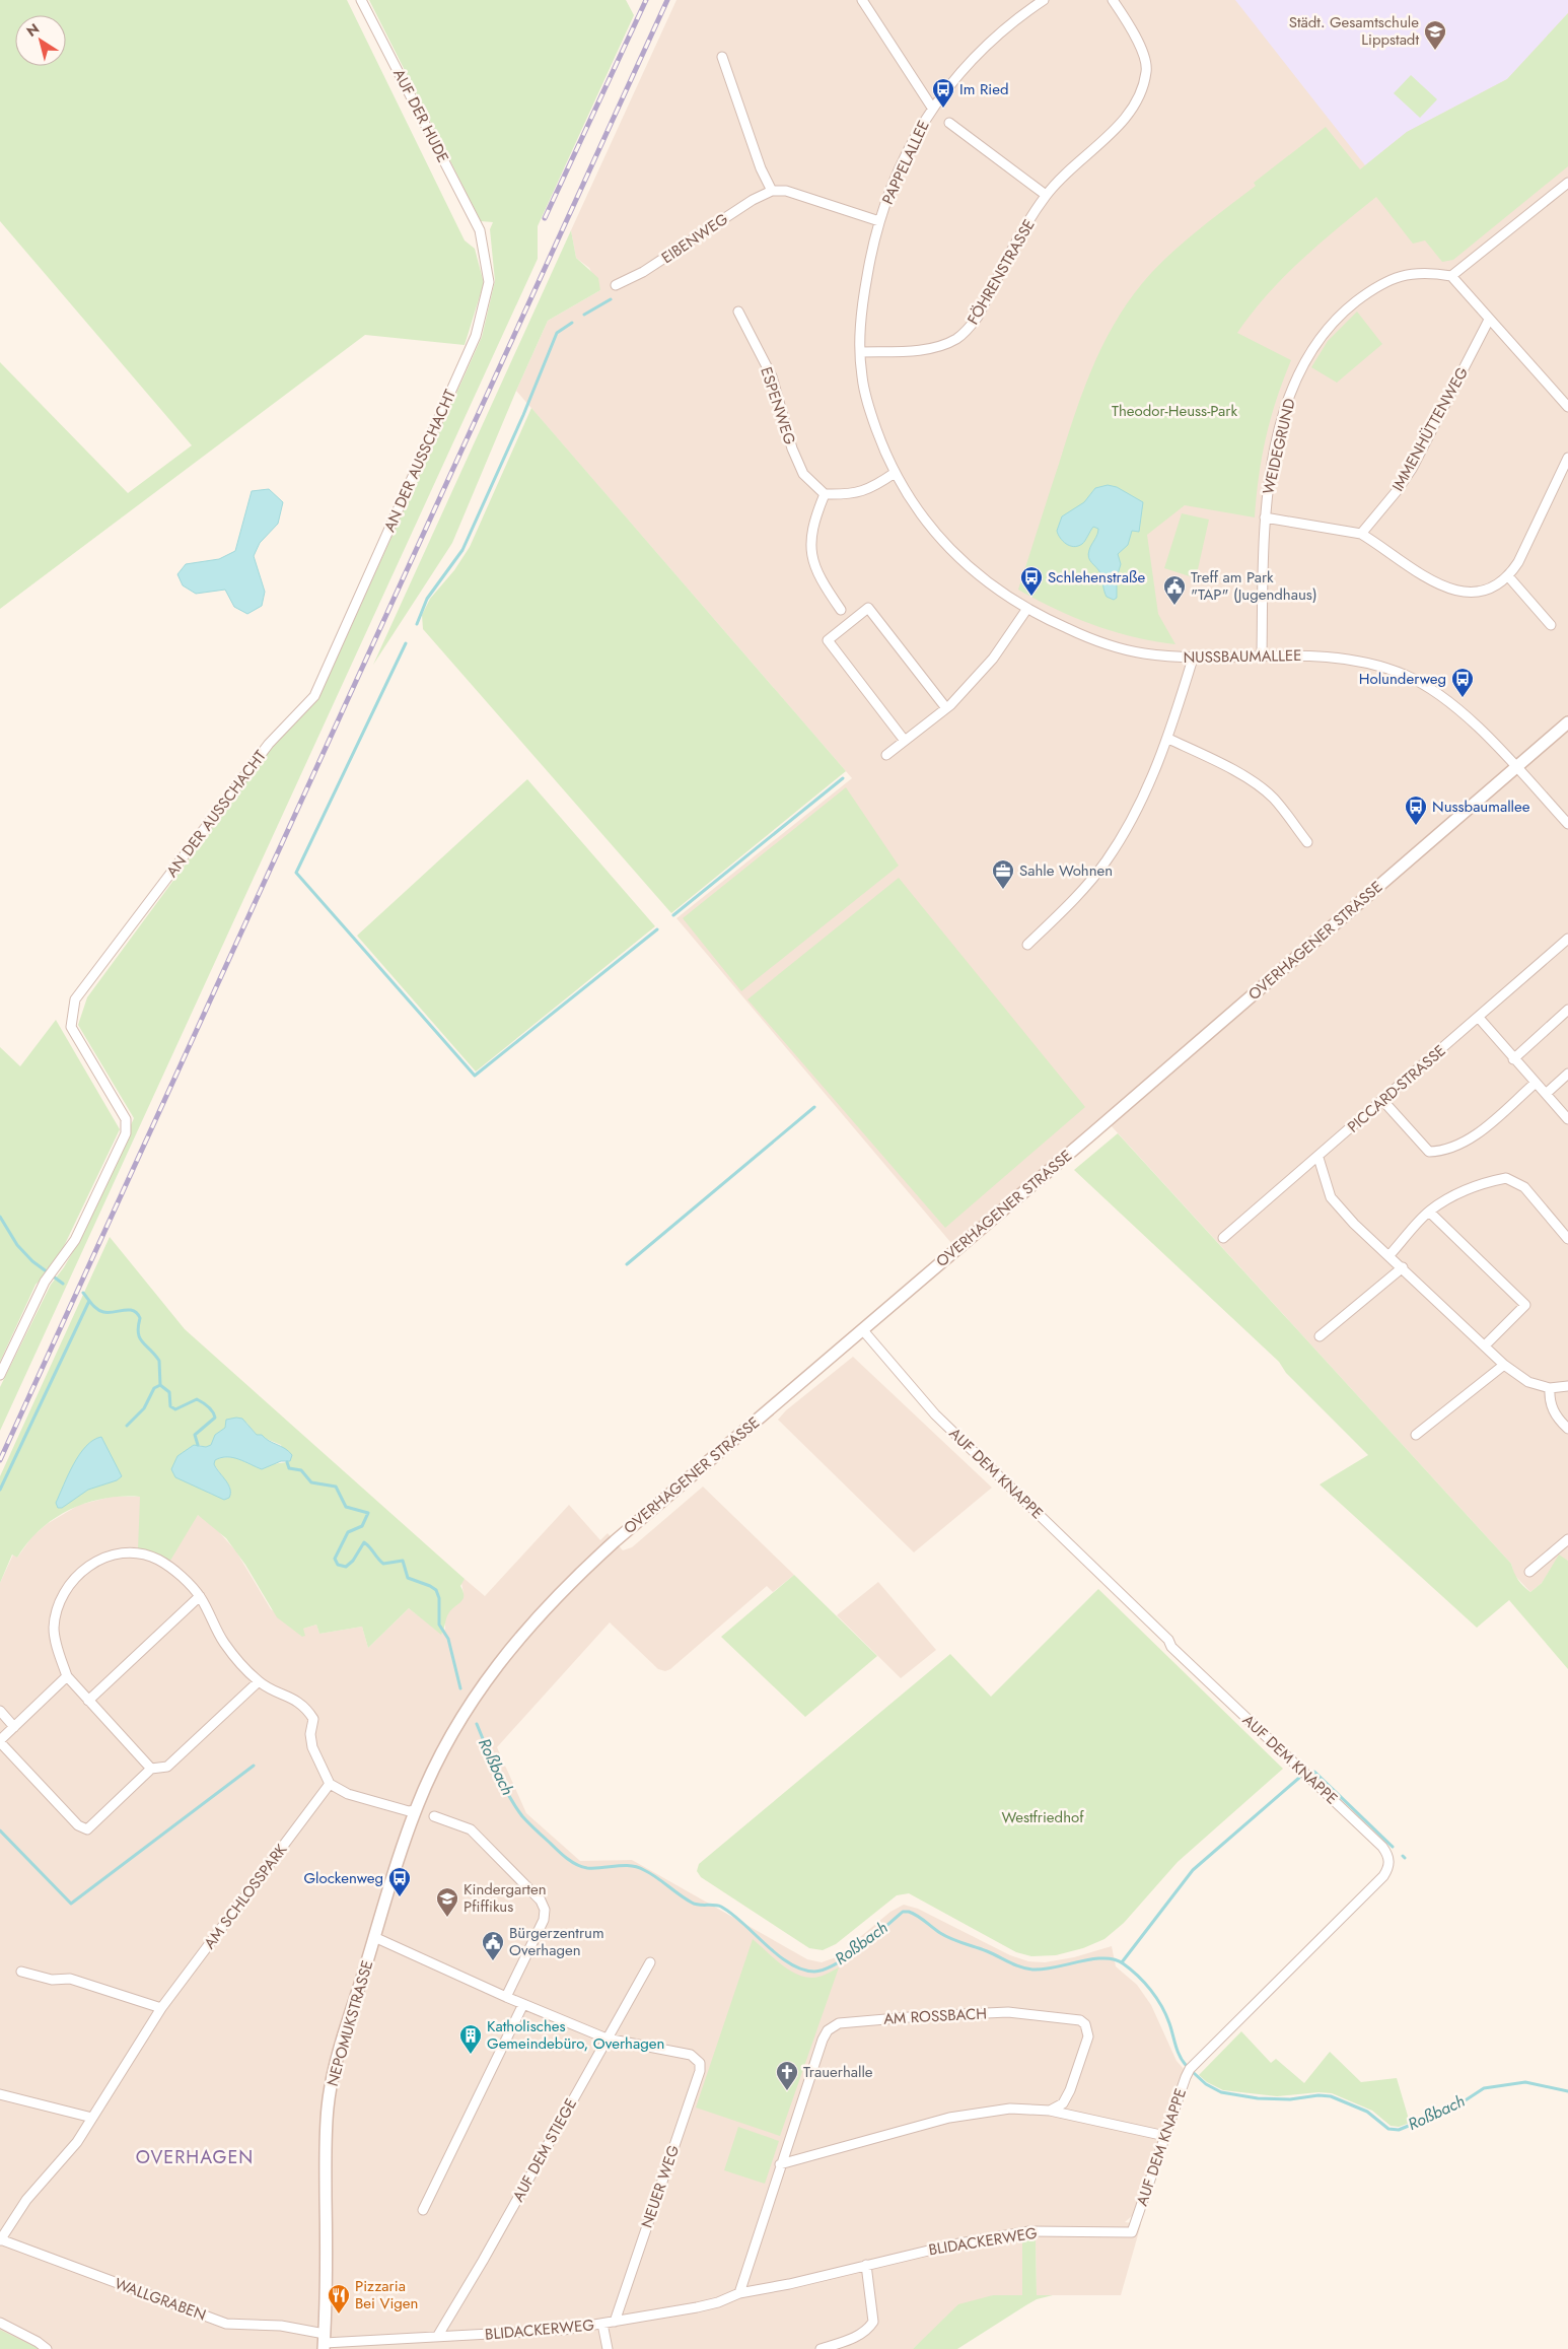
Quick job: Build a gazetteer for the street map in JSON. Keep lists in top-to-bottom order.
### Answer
{
  "streets": {
    "main road": ["OVERHAGENER STRASSE", "NEPOMUKSTRASSE"],
    "street": [
      "AUF DER HUDE",
      "PAPPELALLEE",
      "EIBENWEG",
      "FÖHRENSTRASSE",
      "ESPENWEG",
      "IMMENHÜTTENWEG",
      "WEIDEGRUND",
      "AN DER AUSSCHACHT",
      "NUSSBAUMALLEE",
      "PICCARD-STRASSE",
      "AUF DEM KNAPPE",
      "AM SCHLOSSPARK",
      "AM ROSSBACH",
      "AUF DEM STIEGE",
      "NEUER WEG",
      "BLIDACKERWEG",
      "WALLGRABEN"
    ]
  },
  "crossings": [
    ["AUF DER HUDE", "AN DER AUSSCHACHT"],
    ["PAPPELALLEE", "NUSSBAUMALLEE"],
    ["FÖHRENSTRASSE", "NUSSBAUMALLEE"],
    ["WEIDEGRUND", "NUSSBAUMALLEE"],
    ["NUSSBAUMALLEE", "OVERHAGENER STRASSE"],
    ["OVERHAGENER STRASSE", "AUF DEM KNAPPE"],
    ["OVERHAGENER STRASSE", "NEPOMUKSTRASSE"],
    ["AUF DEM KNAPPE", "BLIDACKERWEG"],
    ["AM SCHLOSSPARK", "WALLGRABEN"],
    ["AM ROSSBACH", "BLIDACKERWEG"],
    ["NEPOMUKSTRASSE", "BLIDACKERWEG"],
    ["NEPOMUKSTRASSE", "WALLGRABEN"],
    ["AUF DEM STIEGE", "NEUER WEG"],
    ["AUF DEM STIEGE", "BLIDACKERWEG"],
    ["NEUER WEG", "BLIDACKERWEG"],
    ["BLIDACKERWEG", "WALLGRABEN"]
  ],
  "districts": ["OVERHAGEN"],
  "water": ["Roßbach"],
  "parks": ["Theodor-Heuss-Park", "Westfriedhof"],
  "places": {
    "school or university": ["Städt. Gesamtschule Lippstadt", "Kindergarten Pfiffikus"],
    "bus stop": [
      "Im Ried",
      "Schlehenstraße",
      "Holunderweg",
      "Nussbaumallee",
      "Glockenweg"
    ],
    "public building": ["Treff am Park \"TAP\" (Jugendhaus)", "Bürgerzentrum Overhagen"],
    "office": ["Sahle Wohnen"],
    "building": ["Katholisches Gemeindebüro, Overhagen"],
    "church": ["Trauerhalle"],
    "restaurant": ["Pizzaria Bei Vigen"]
  },
  "north": "top left"
}
